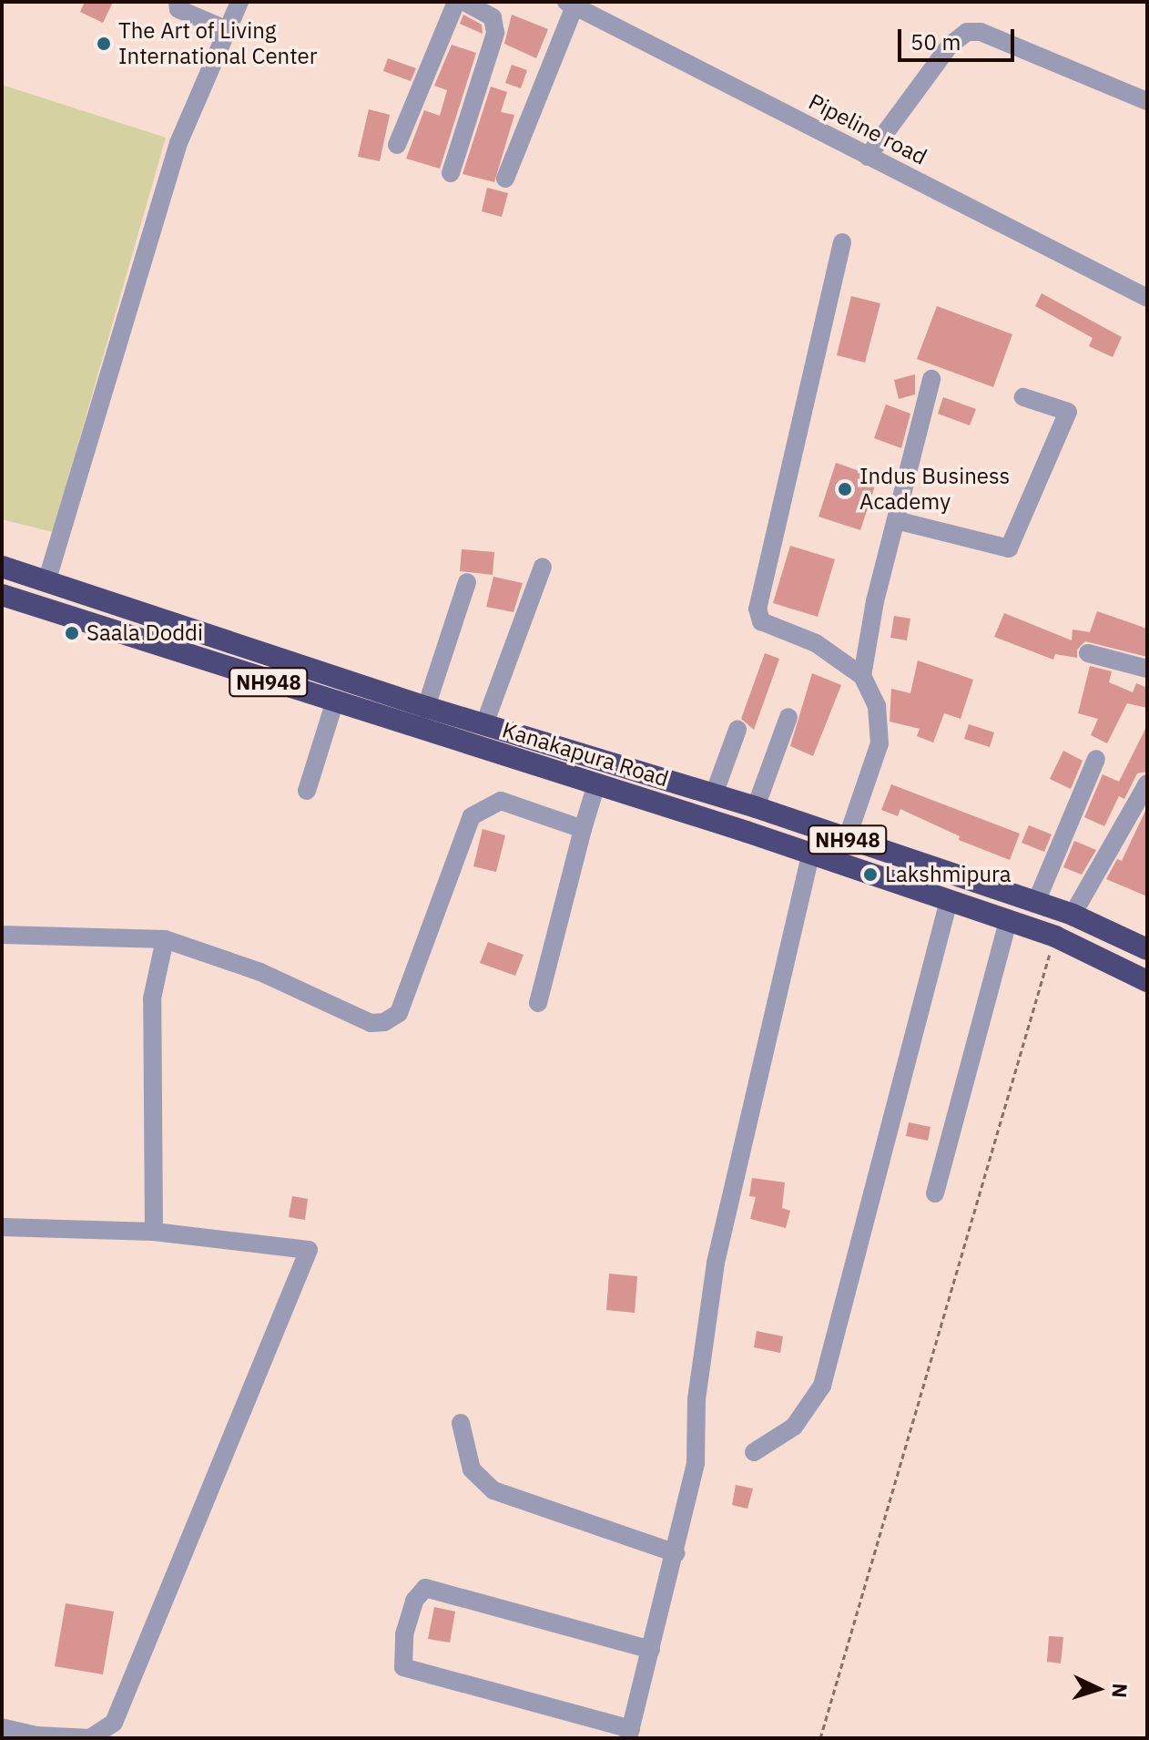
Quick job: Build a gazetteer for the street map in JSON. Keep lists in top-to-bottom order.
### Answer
{
  "streets": {
    "highway": ["NH948", "Kanakapura Road"],
    "street": ["Pipeline road"]
  },
  "places": [
    "The Art of Living International Center",
    "Indus Business Academy",
    "Saala Doddi",
    "Lakshmipura"
  ],
  "scale_bar": "50 m",
  "north": "right"
}
